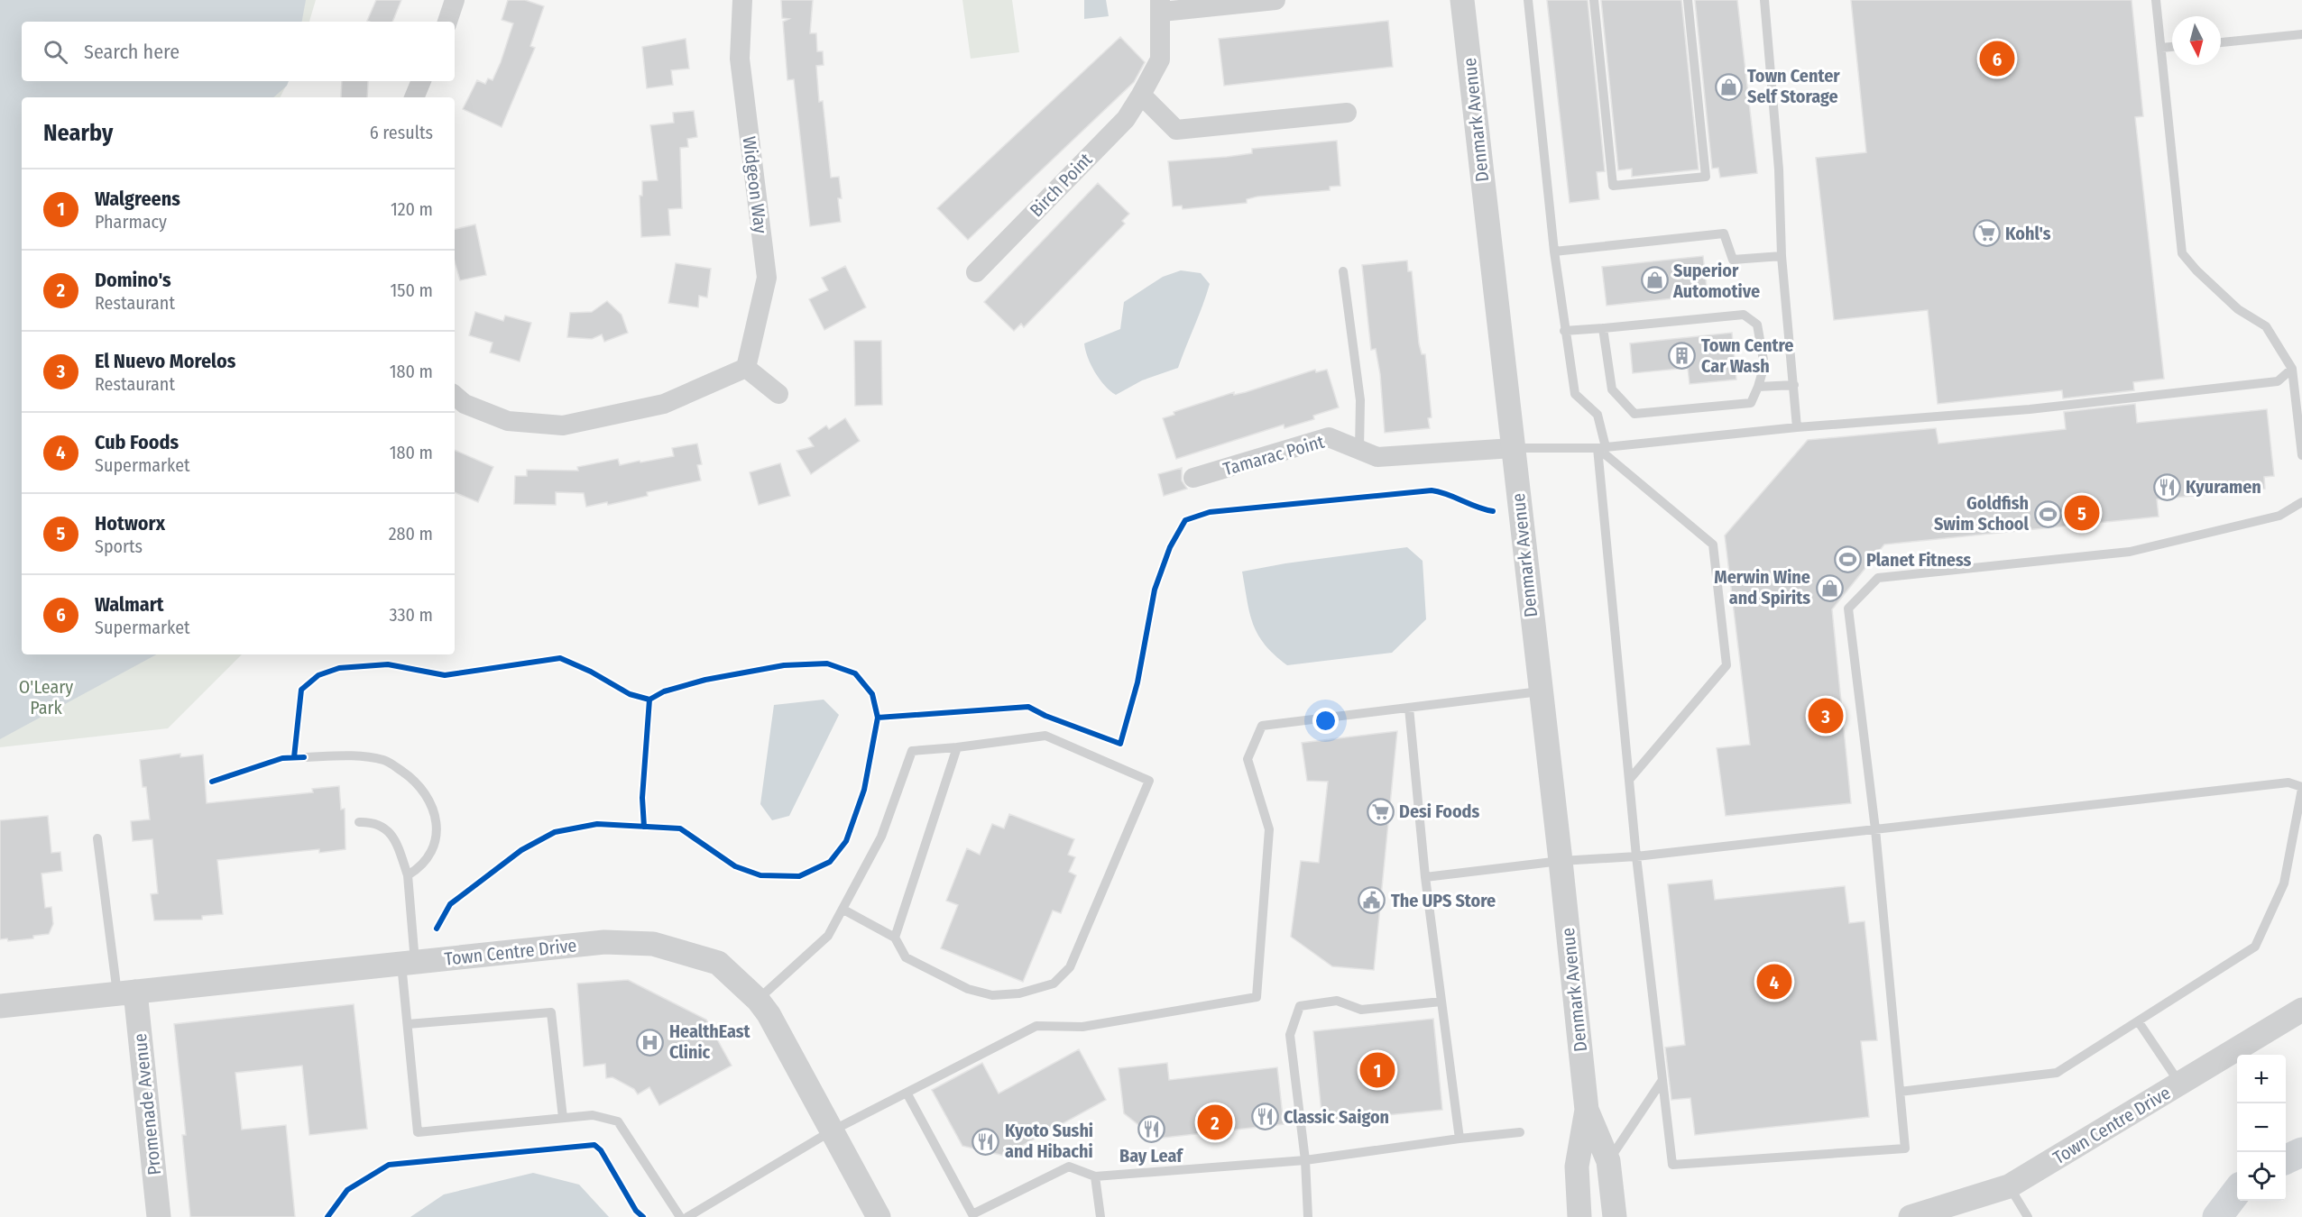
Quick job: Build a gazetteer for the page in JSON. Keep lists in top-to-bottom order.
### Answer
{
  "streets": {
    "street": [
      "Denmark Avenue",
      "Widgeon Way",
      "Birch Point",
      "Tamarac Point",
      "Town Centre Drive",
      "Promenade Avenue"
    ]
  },
  "crossings": [
    ["Denmark Avenue", "Tamarac Point"],
    ["Town Centre Drive", "Promenade Avenue"]
  ],
  "parks": ["O'Leary Park"],
  "places": {
    "shop": ["Town Center Self Storage", "Superior Automotive", "Merwin Wine and Spirits"],
    "supermarket": ["Kohl's", "Desi Foods"],
    "building": ["Town Centre Car Wash"],
    "restaurant": [
      "Kyuramen",
      "Classic Saigon",
      "Bay Leaf",
      "Kyoto Sushi and Hibachi"
    ],
    "sports": ["Goldfish Swim School", "Planet Fitness"],
    "public building": ["The UPS Store"],
    "hospital": ["HealthEast Clinic"]
  },
  "north": "bottom",
  "page": {
    "search": "Search here",
    "pins": [
      "6",
      "5",
      "3",
      "4",
      "1",
      "2"
    ],
    "heading": ["Nearby", "6 results"],
    "list": [
      {
        "mark": "1",
        "name": "Walgreens",
        "note": "Pharmacy",
        "value": "120 m"
      },
      {
        "mark": "2",
        "name": "Domino's",
        "note": "Restaurant",
        "value": "150 m"
      },
      {
        "mark": "3",
        "name": "El Nuevo Morelos",
        "note": "Restaurant",
        "value": "180 m"
      },
      {
        "mark": "4",
        "name": "Cub Foods",
        "note": "Supermarket",
        "value": "180 m"
      },
      {
        "mark": "5",
        "name": "Hotworx",
        "note": "Sports",
        "value": "280 m"
      },
      {
        "mark": "6",
        "name": "Walmart",
        "note": "Supermarket",
        "value": "330 m"
      }
    ],
    "map_buttons": ["+", "−"]
  }
}
